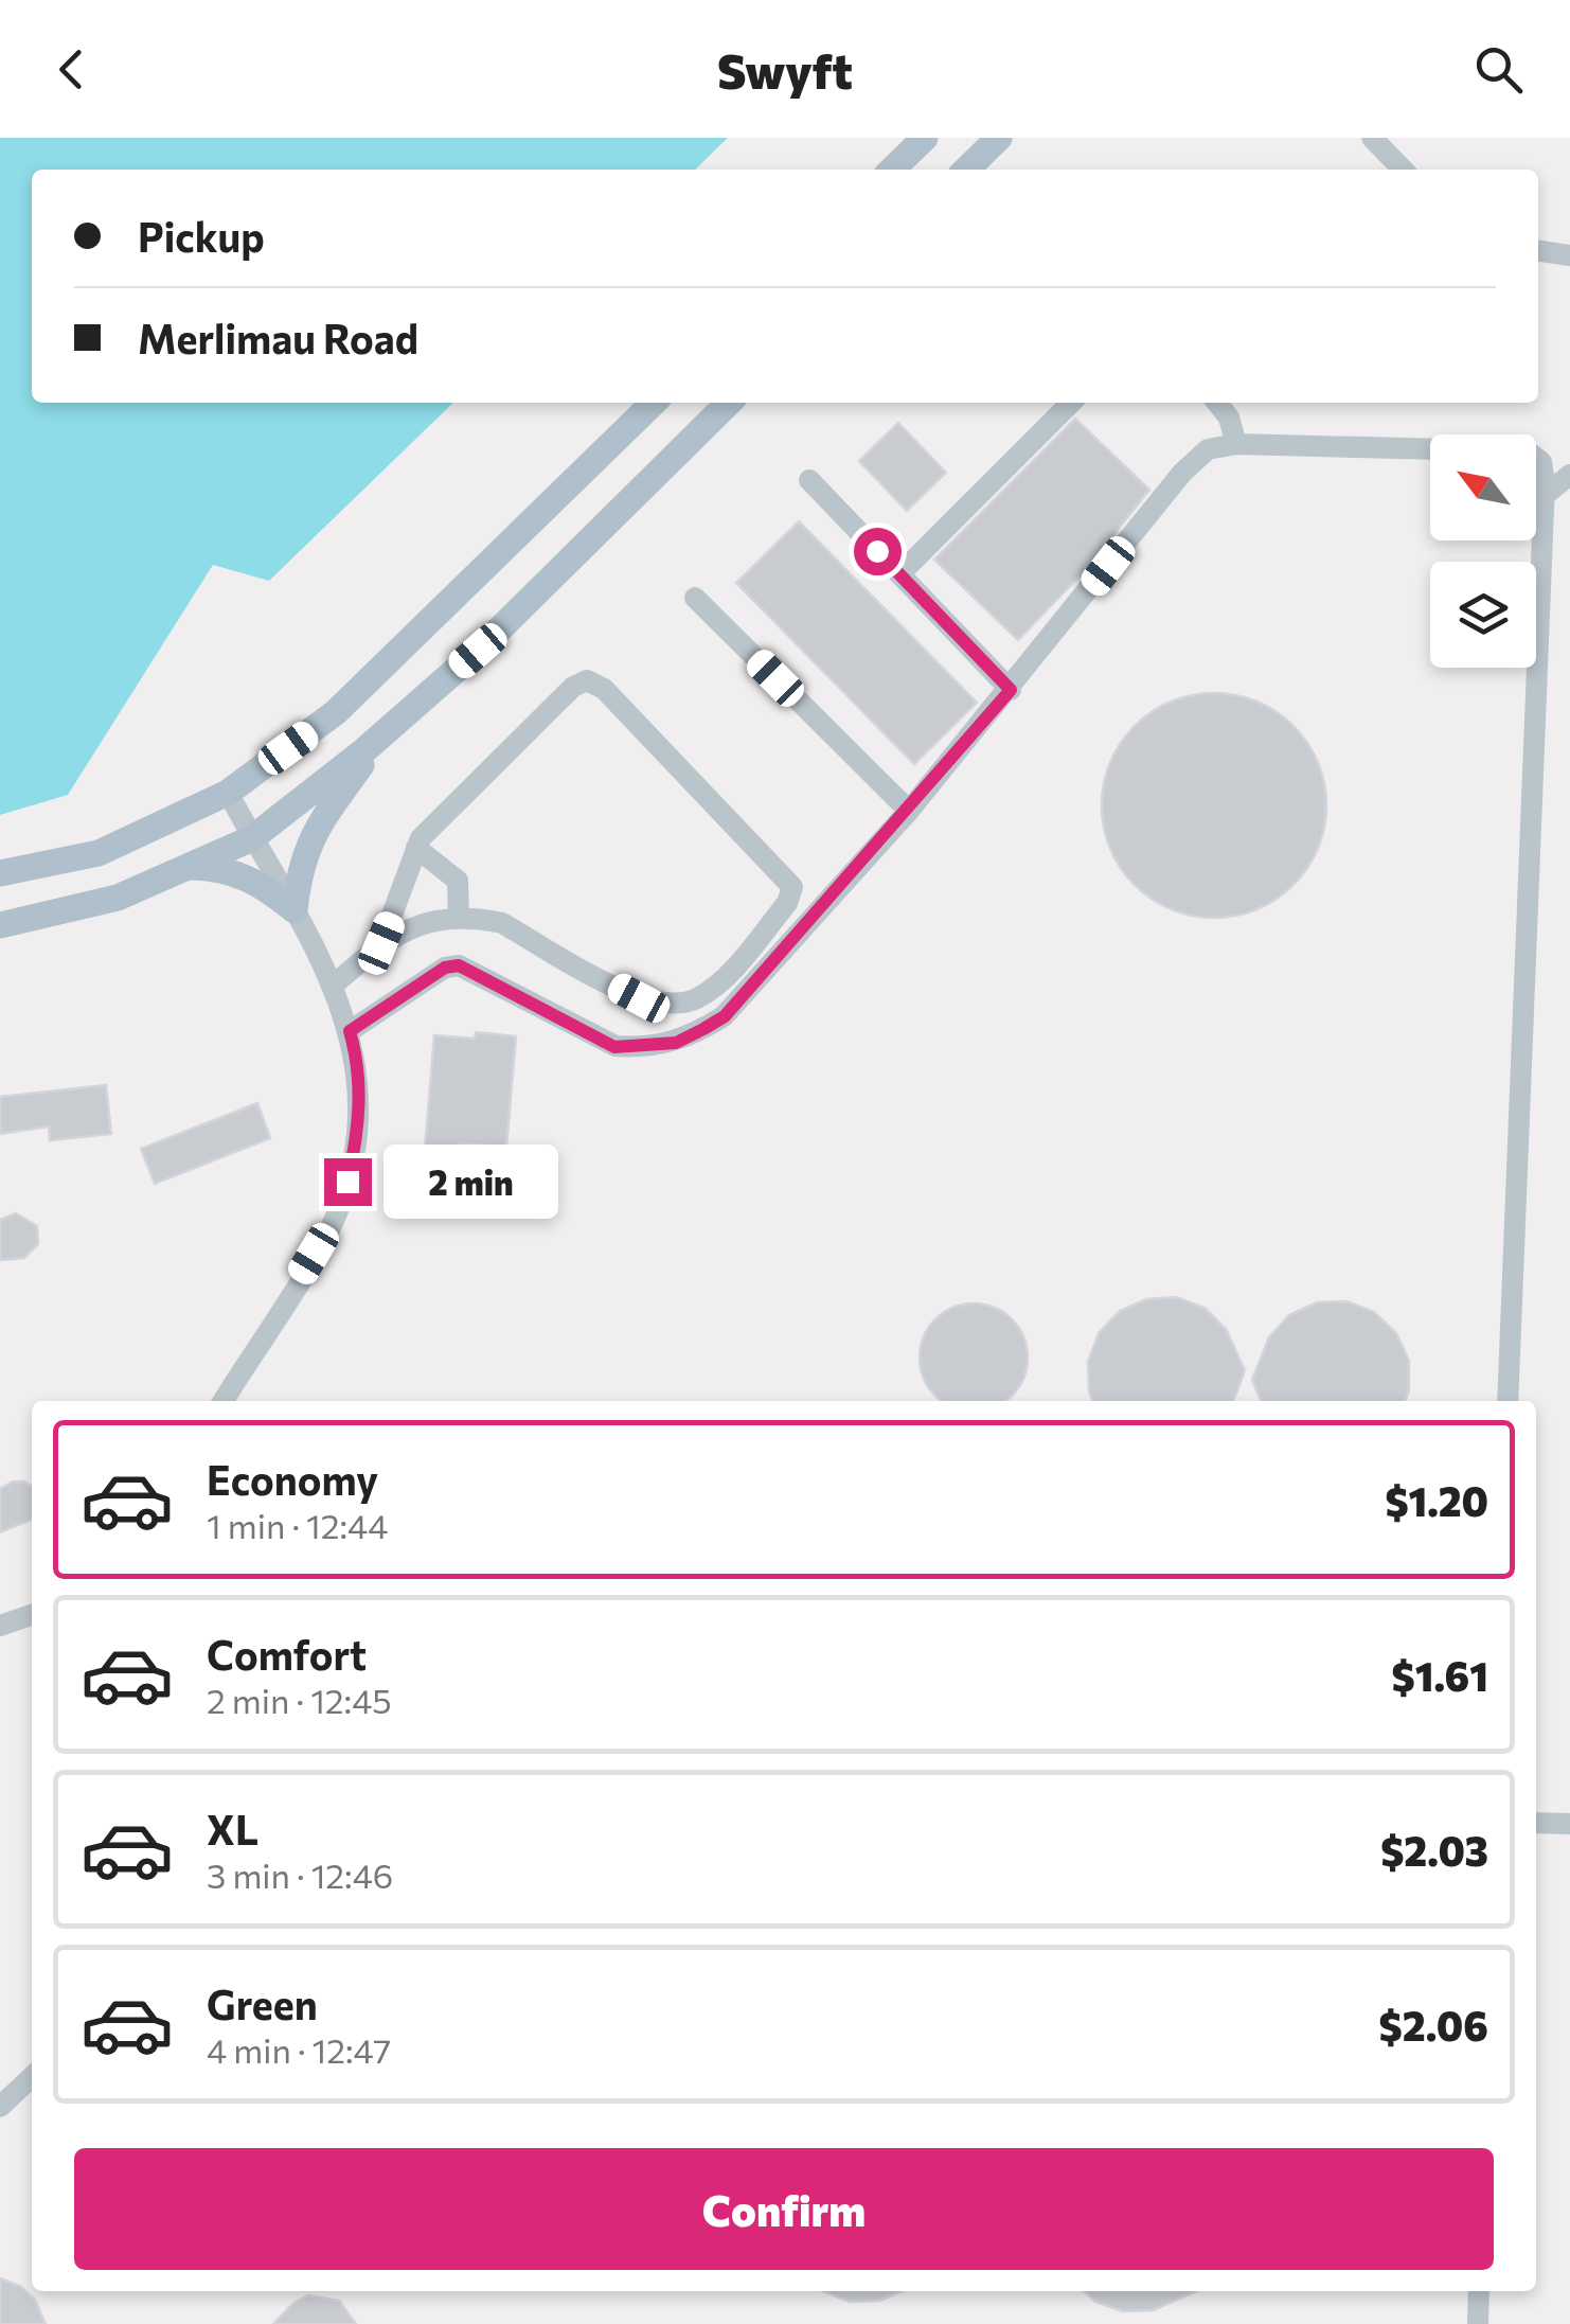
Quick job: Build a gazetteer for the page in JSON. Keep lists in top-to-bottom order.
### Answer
{
  "north": "top left",
  "page": {
    "header": "Swyft",
    "banner": ["Pickup", "Merlimau Road"],
    "bubble": "2 min",
    "list": [
      {
        "name": "Economy",
        "note": "1 min · 12:44",
        "value": "$1.20"
      },
      {
        "name": "Comfort",
        "note": "2 min · 12:45",
        "value": "$1.61"
      },
      {
        "name": "XL",
        "note": "3 min · 12:46",
        "value": "$2.03"
      },
      {
        "name": "Green",
        "note": "4 min · 12:47",
        "value": "$2.06"
      }
    ],
    "buttons": "Confirm"
  }
}
